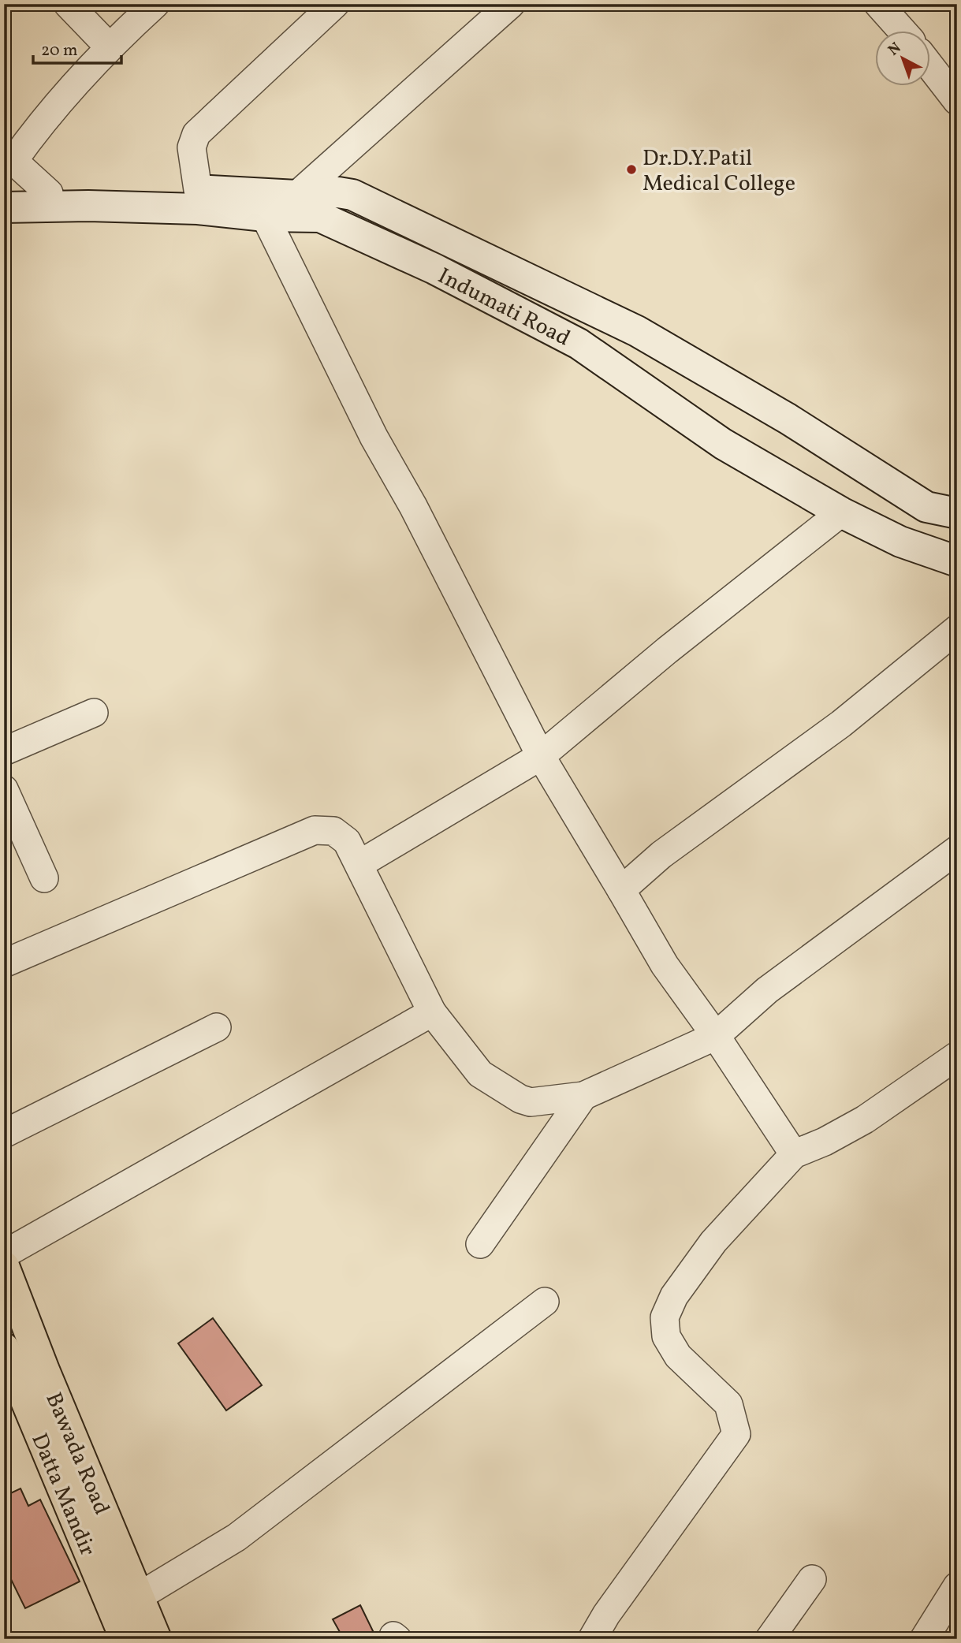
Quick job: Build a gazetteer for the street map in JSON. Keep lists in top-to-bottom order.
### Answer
{
  "streets": {
    "main road": ["Indumati Road", "Bawada Road", "Datta Mandir"]
  },
  "places": ["Dr.D.Y.Patil Medical College"],
  "scale_bar": "20 m",
  "north": "top left"
}
